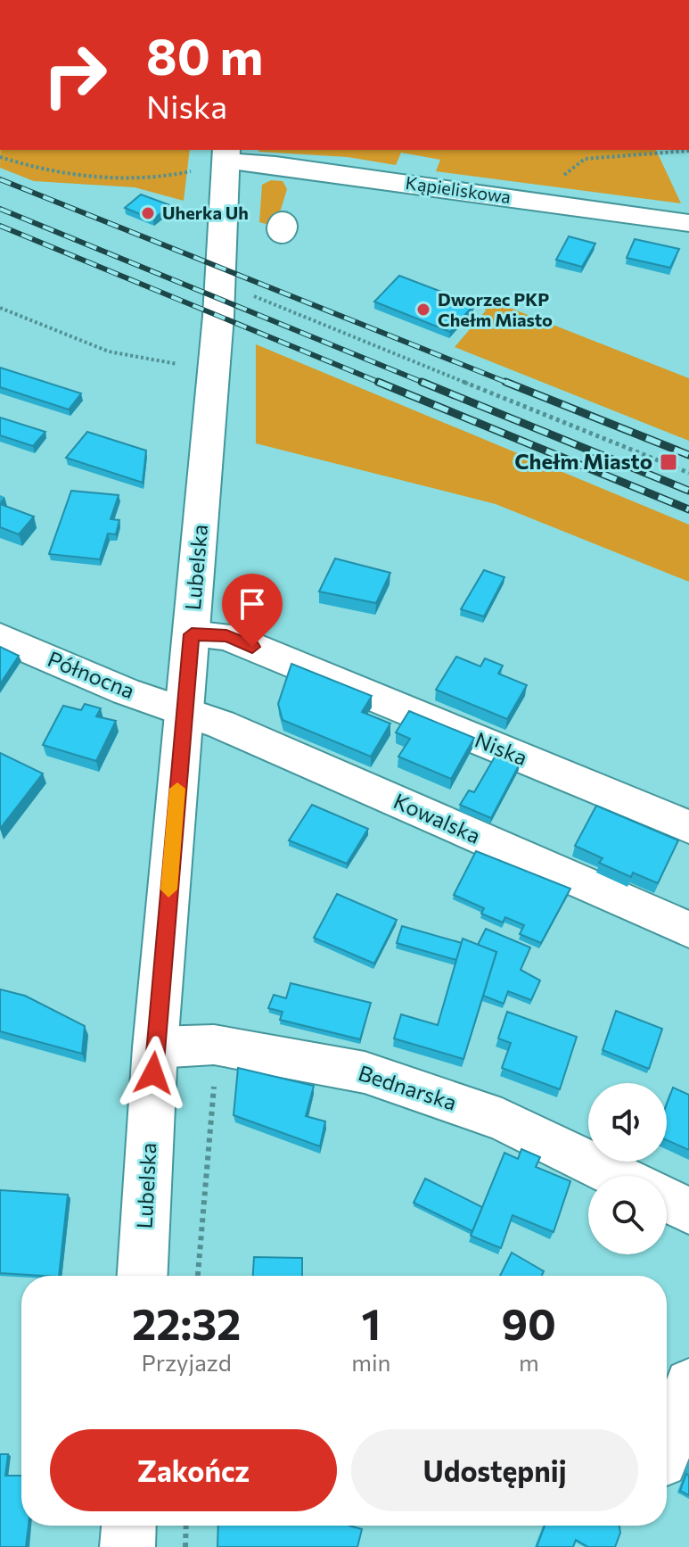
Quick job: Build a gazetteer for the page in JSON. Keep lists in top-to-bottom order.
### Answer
{
  "streets": {
    "main road": ["Lubelska"],
    "street": [
      "Kąpieliskowa",
      "Północna",
      "Niska",
      "Kowalska",
      "Bednarska"
    ]
  },
  "crossings": [
    ["Kąpieliskowa", "Lubelska"],
    ["Lubelska", "Północna"],
    ["Lubelska", "Niska"],
    ["Lubelska", "Kowalska"],
    ["Lubelska", "Bednarska"],
    ["Północna", "Kowalska"]
  ],
  "places": {
    "other": ["Uherka Uh", "Dworzec PKP Chełm Miasto"],
    "transit": ["Chełm Miasto"]
  },
  "page": {
    "turn": ["80 m", "Niska"],
    "eta": [
      "22:32",
      "Przyjazd",
      "1",
      "min",
      "90",
      "m"
    ],
    "buttons": ["Zakończ", "Udostępnij"]
  }
}
